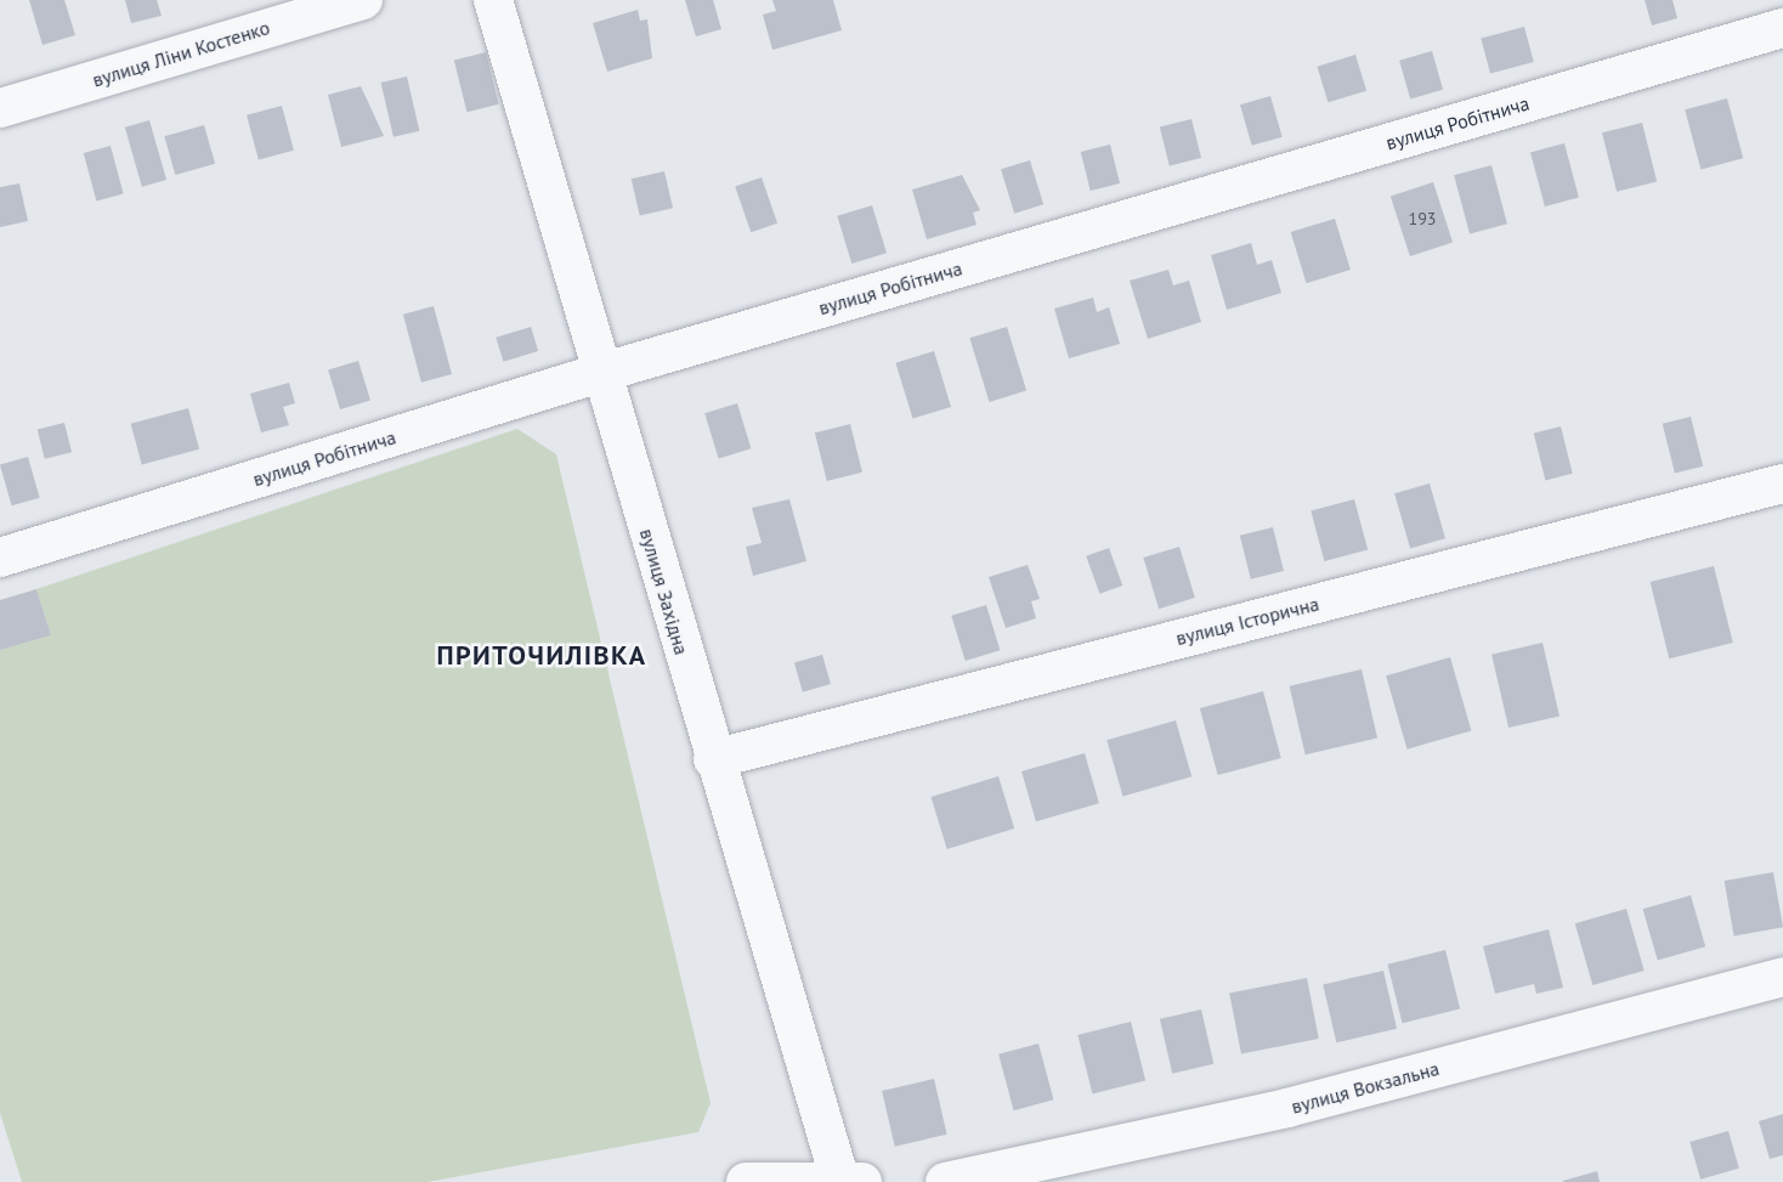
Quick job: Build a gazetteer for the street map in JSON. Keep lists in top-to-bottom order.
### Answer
{
  "streets": {
    "street": [
      "вулиця Ліни Костенко",
      "вулиця Робітнича",
      "вулиця Західна",
      "вулиця Історична",
      "вулиця Вокзальна"
    ]
  },
  "crossings": [
    ["вулиця Робітнича", "вулиця Західна"],
    ["вулиця Західна", "вулиця Історична"]
  ],
  "districts": ["ПРИТОЧИЛІВКА"],
  "house_numbers": ["193"]
}
